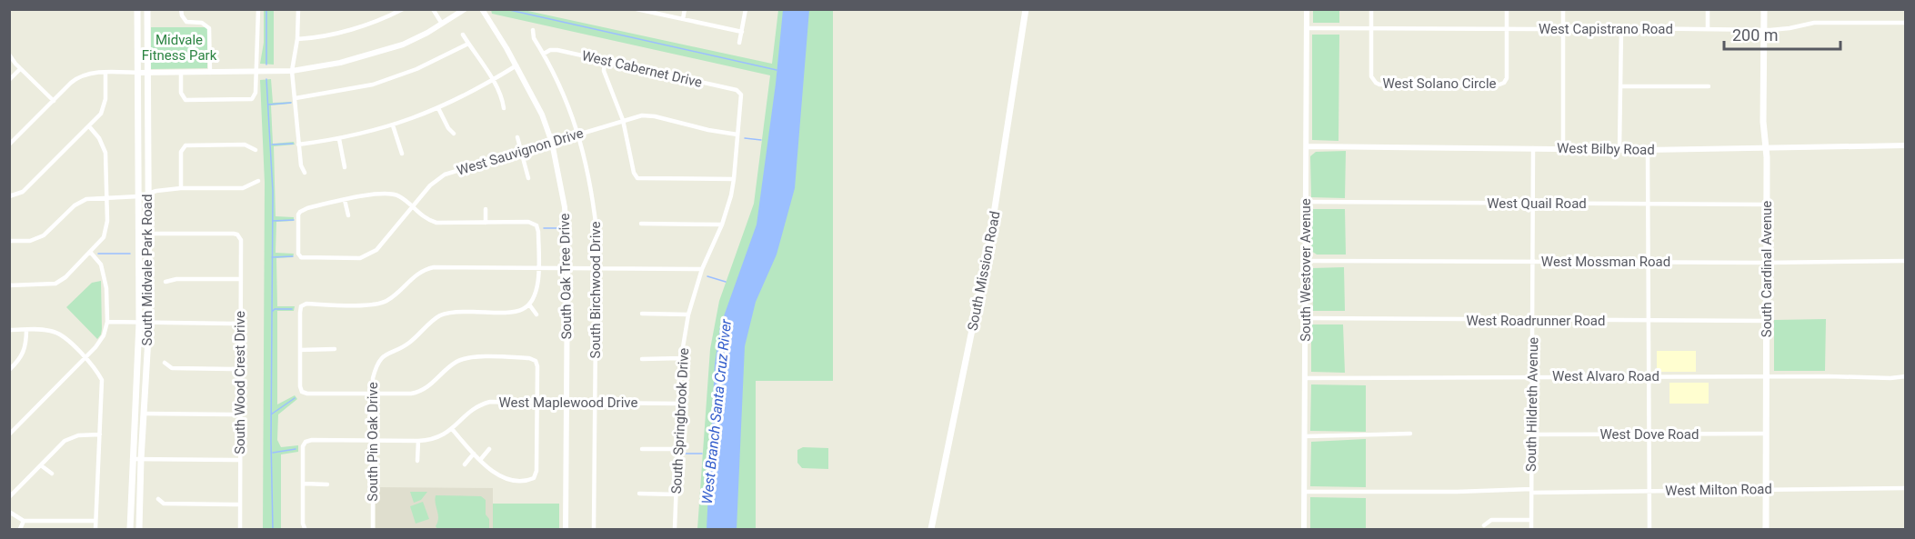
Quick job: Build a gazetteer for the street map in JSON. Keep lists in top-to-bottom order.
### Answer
{
  "streets": {
    "main road": ["South Cardinal Avenue", "South Midvale Park Road", "South Mission Road"],
    "street": [
      "West Capistrano Road",
      "West Cabernet Drive",
      "West Solano Circle",
      "West Bilby Road",
      "West Sauvignon Drive",
      "West Quail Road",
      "West Mossman Road",
      "South Westover Avenue",
      "South Oak Tree Drive",
      "South Birchwood Drive",
      "West Roadrunner Road",
      "West Alvaro Road",
      "South Wood Crest Drive",
      "West Maplewood Drive",
      "South Hildreth Avenue",
      "South Springbrook Drive",
      "West Dove Road",
      "South Pin Oak Drive",
      "West Milton Road"
    ]
  },
  "crossings": [
    ["West Capistrano Road", "West Solano Circle"],
    ["West Capistrano Road", "South Cardinal Avenue"],
    ["West Capistrano Road", "South Westover Avenue"],
    ["West Cabernet Drive", "South Birchwood Drive"],
    ["West Cabernet Drive", "South Springbrook Drive"],
    ["West Bilby Road", "South Cardinal Avenue"],
    ["West Bilby Road", "South Westover Avenue"],
    ["West Bilby Road", "South Hildreth Avenue"],
    ["West Sauvignon Drive", "South Oak Tree Drive"],
    ["West Sauvignon Drive", "South Birchwood Drive"],
    ["West Sauvignon Drive", "South Springbrook Drive"],
    ["West Quail Road", "South Cardinal Avenue"],
    ["West Quail Road", "South Westover Avenue"],
    ["West Quail Road", "South Hildreth Avenue"],
    ["West Mossman Road", "South Cardinal Avenue"],
    ["West Mossman Road", "South Westover Avenue"],
    ["West Mossman Road", "South Hildreth Avenue"],
    ["South Cardinal Avenue", "West Roadrunner Road"],
    ["South Cardinal Avenue", "West Alvaro Road"],
    ["South Cardinal Avenue", "West Dove Road"],
    ["South Cardinal Avenue", "West Milton Road"],
    ["South Midvale Park Road", "South Wood Crest Drive"],
    ["South Westover Avenue", "West Roadrunner Road"],
    ["South Westover Avenue", "West Alvaro Road"],
    ["South Westover Avenue", "West Milton Road"],
    ["South Oak Tree Drive", "West Maplewood Drive"],
    ["South Birchwood Drive", "West Maplewood Drive"],
    ["West Roadrunner Road", "South Hildreth Avenue"],
    ["West Alvaro Road", "South Hildreth Avenue"],
    ["West Maplewood Drive", "South Springbrook Drive"],
    ["West Maplewood Drive", "South Pin Oak Drive"],
    ["South Hildreth Avenue", "West Dove Road"],
    ["South Hildreth Avenue", "West Milton Road"]
  ],
  "water": ["West Branch Santa Cruz River"],
  "parks": ["Midvale Fitness Park"],
  "scale_bar": "200 m"
}
